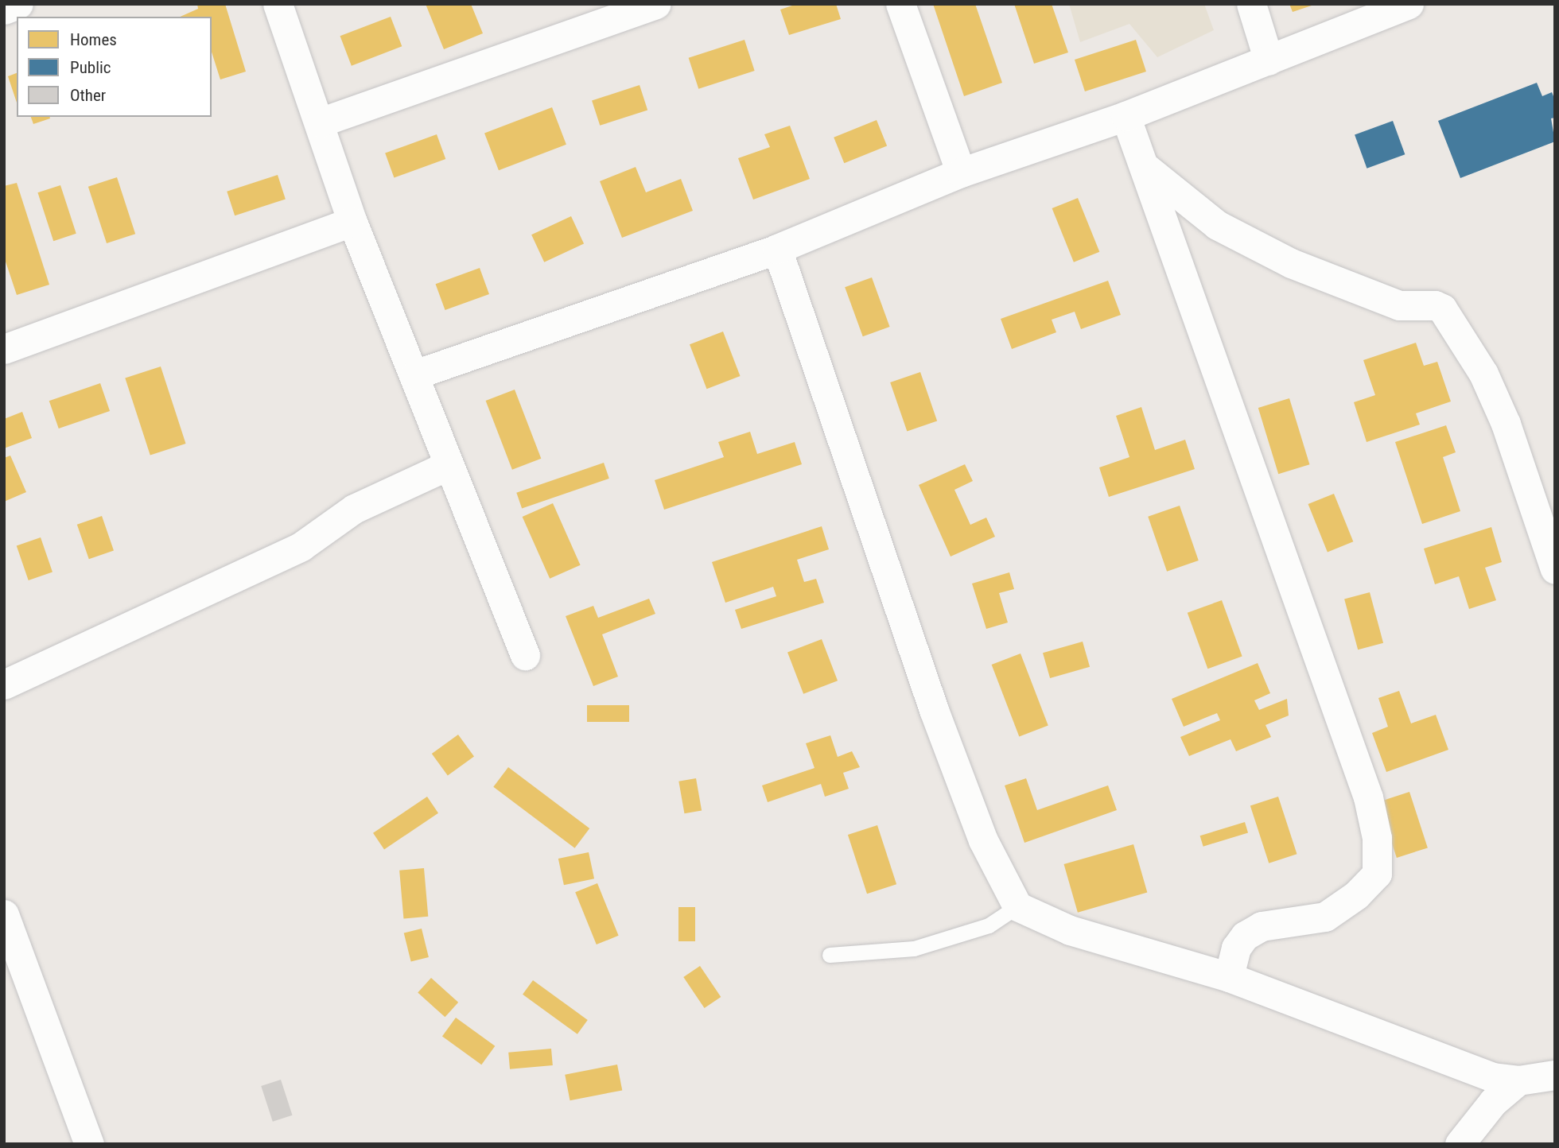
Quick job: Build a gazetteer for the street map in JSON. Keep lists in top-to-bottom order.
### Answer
{
  "legend": ["Homes", "Public", "Other"]
}
